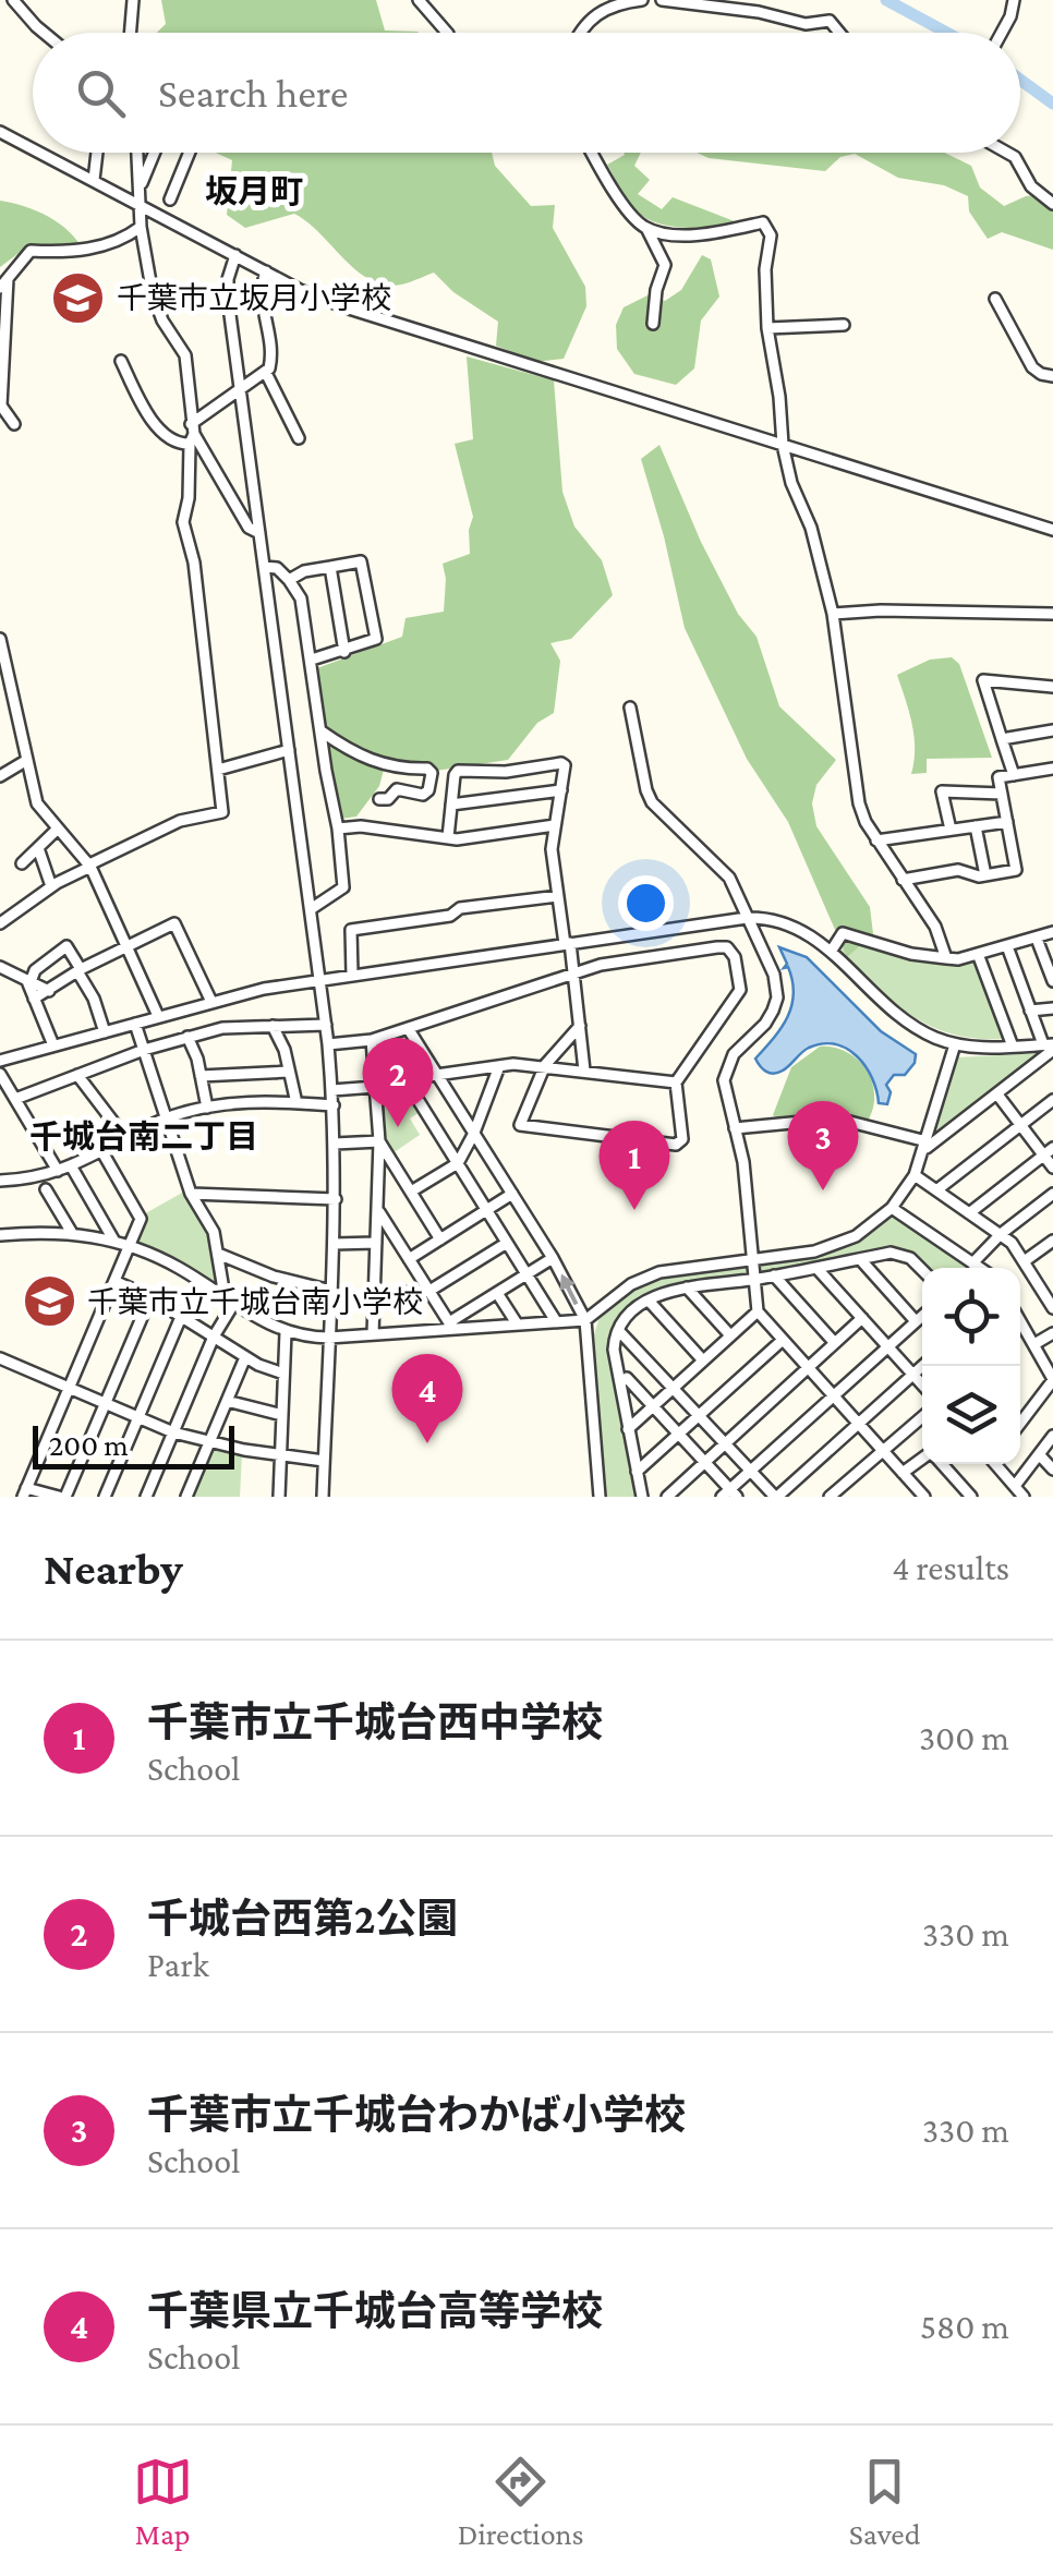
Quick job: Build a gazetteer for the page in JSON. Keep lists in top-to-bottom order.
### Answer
{
  "districts": ["坂月町", "千城台南二丁目"],
  "places": {
    "school or university": ["千葉市立坂月小学校", "千葉市立千城台南小学校"]
  },
  "scale_bar": "200 m",
  "page": {
    "search": "Search here",
    "pins": [
      "2",
      "3",
      "1",
      "4"
    ],
    "scale": "200 m",
    "heading": ["Nearby", "4 results"],
    "list": [
      {
        "mark": "1",
        "name": "千葉市立千城台西中学校",
        "note": "School",
        "value": "300 m"
      },
      {
        "mark": "2",
        "name": "千城台西第2公園",
        "note": "Park",
        "value": "330 m"
      },
      {
        "mark": "3",
        "name": "千葉市立千城台わかば小学校",
        "note": "School",
        "value": "330 m"
      },
      {
        "mark": "4",
        "name": "千葉県立千城台高等学校",
        "note": "School",
        "value": "580 m"
      }
    ],
    "nav": ["Map", "Directions", "Saved"]
  }
}
